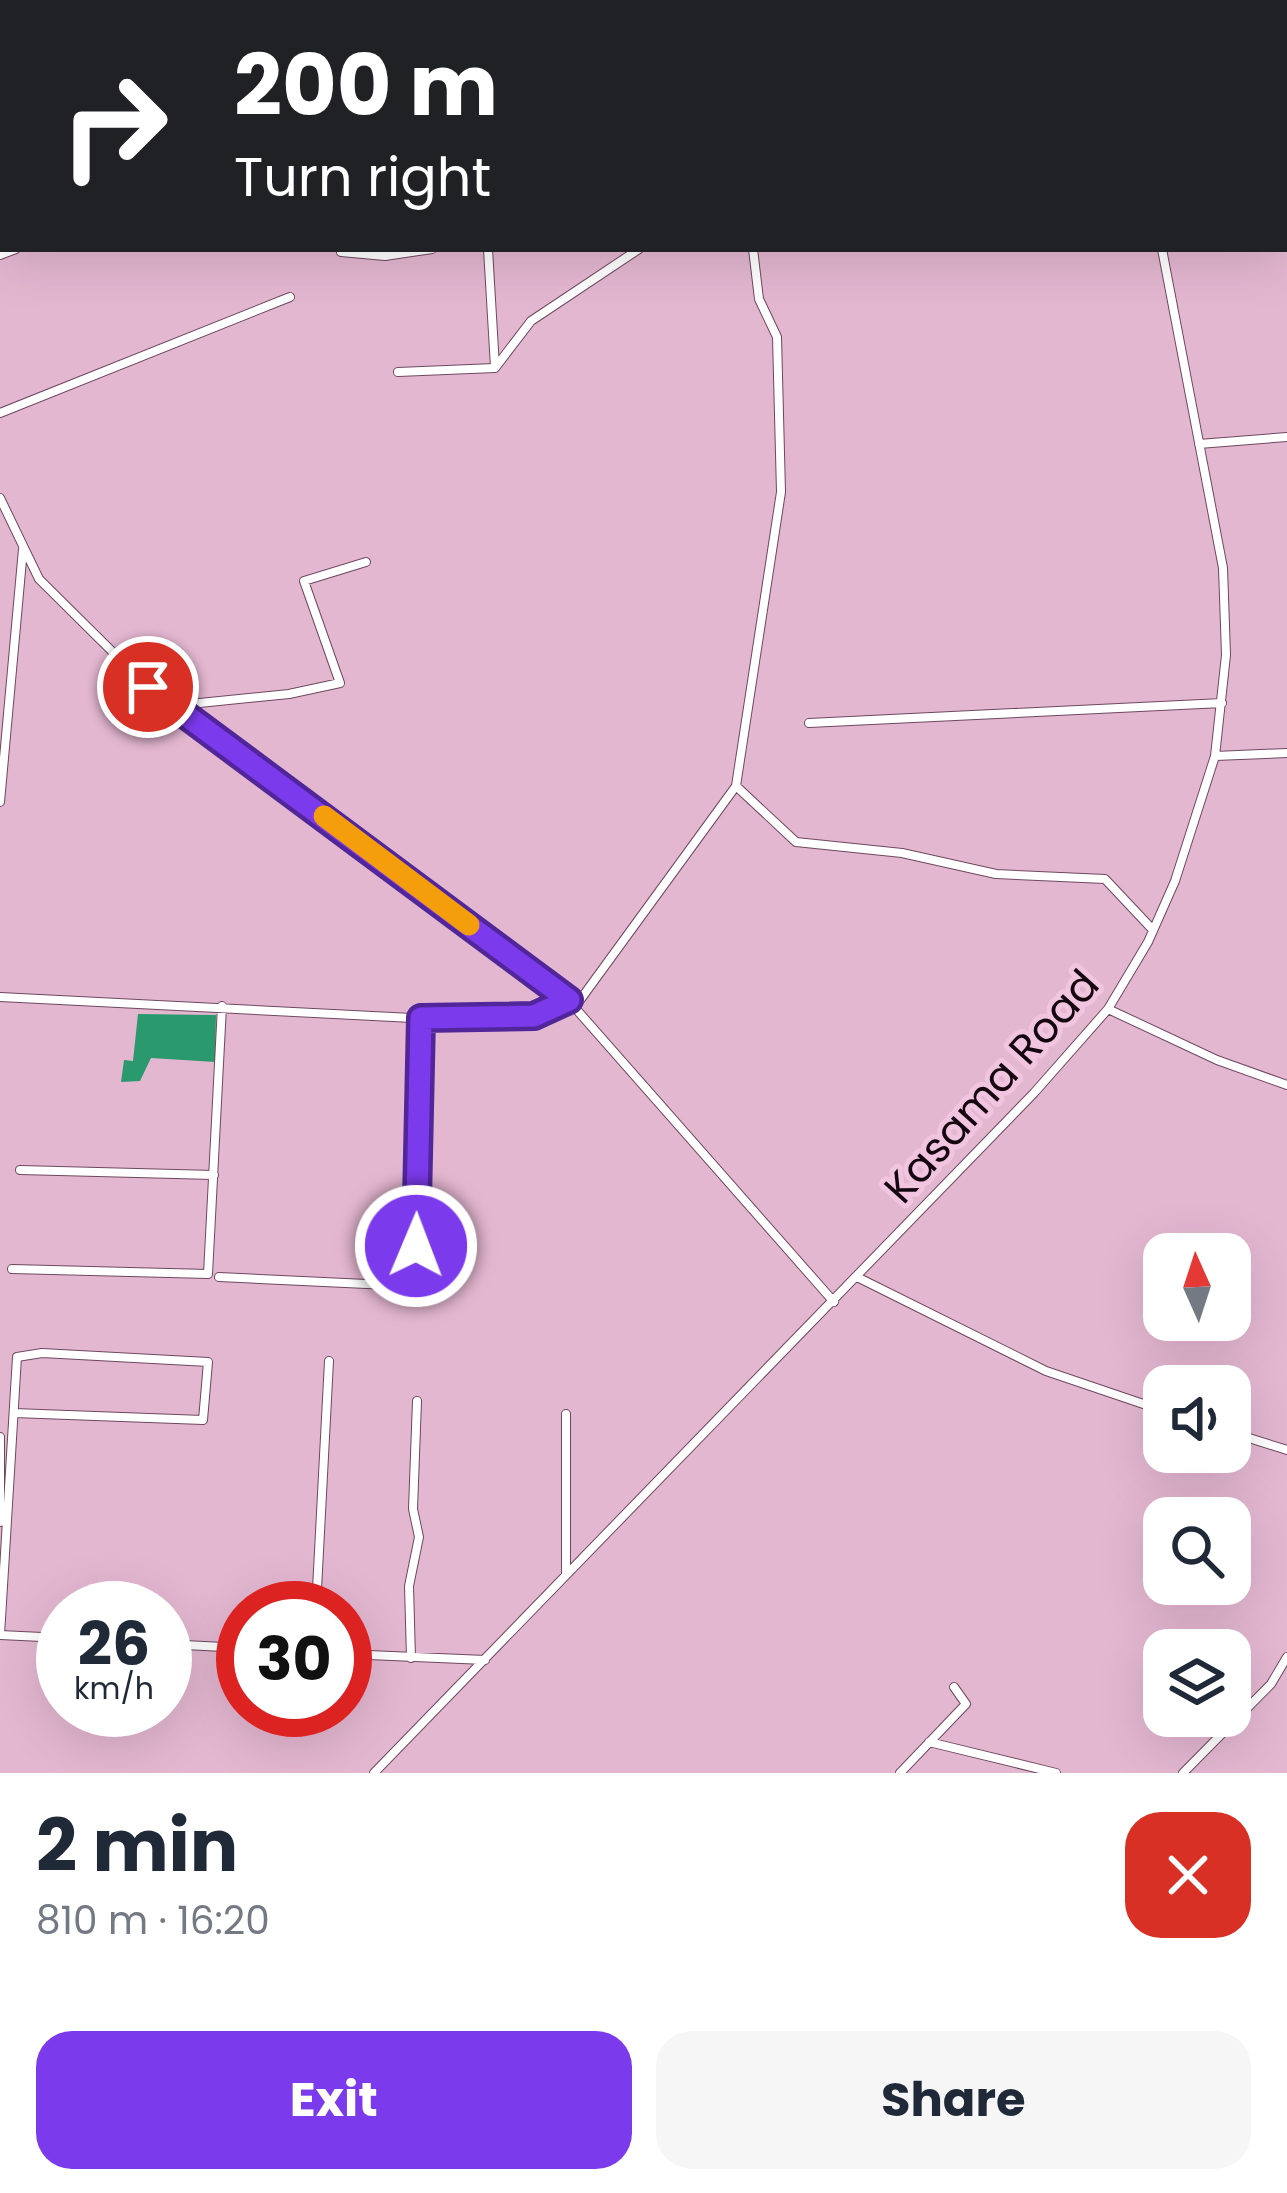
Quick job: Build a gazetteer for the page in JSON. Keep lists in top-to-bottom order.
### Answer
{
  "streets": {
    "street": ["Kasama Road"]
  },
  "north": "top",
  "page": {
    "turn": ["200 m", "Turn right"],
    "speed": "26 km/h",
    "limit": "30",
    "heading": ["2 min", "810 m · 16:20"],
    "buttons": ["Exit", "Share"]
  }
}
